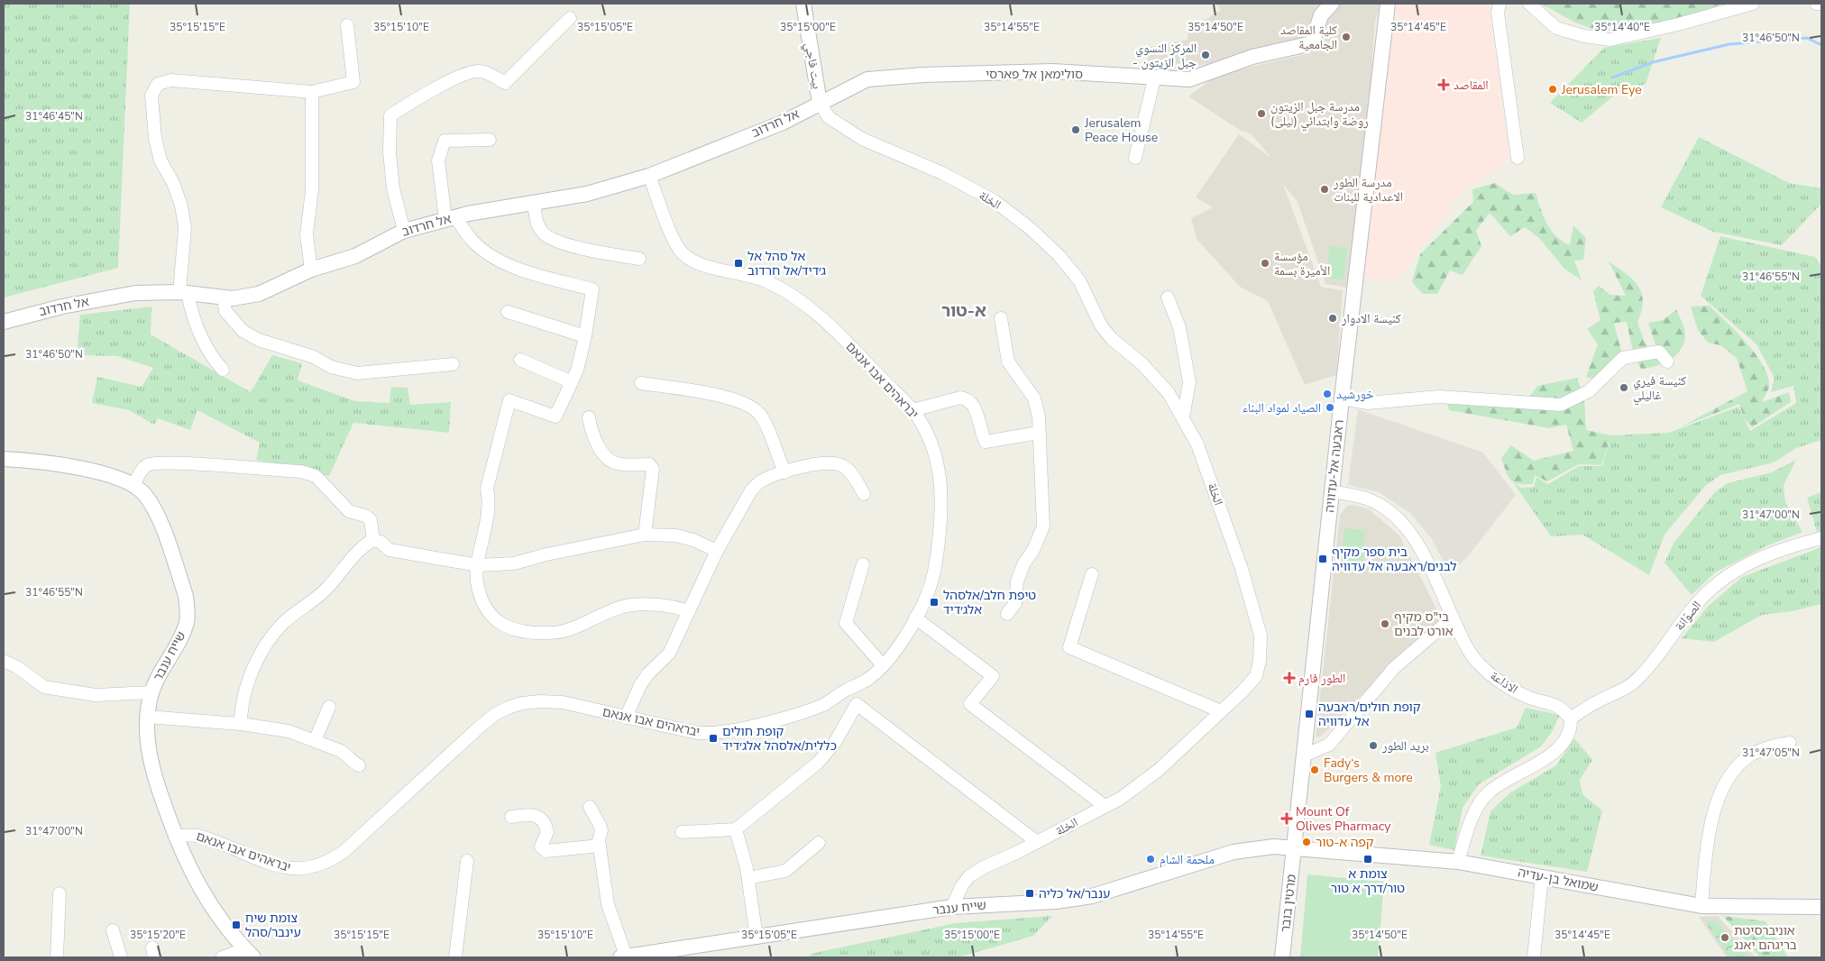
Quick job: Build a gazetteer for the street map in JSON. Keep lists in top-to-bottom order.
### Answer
{
  "streets": {
    "street": [
      "بيت فاجي",
      "סולימאן אל פארסי",
      "אל חרדוב",
      "الخلة",
      "יבראהים אבו אנאם",
      "ראבעה אל-עדוויה",
      "الصوّانة",
      "שייח ענבר",
      "الاذاعة",
      "שמואל בן-עדיה",
      "מרטין בובר"
    ]
  },
  "crossings": [
    ["بيت فاجي", "סולימאן אל פארסי"],
    ["بيت فاجي", "אל חרדוב"],
    ["بيت فاجي", "الخلة"],
    ["סולימאן אל פארסי", "אל חרדוב"],
    ["סולימאן אל פארסי", "الخلة"],
    ["אל חרדוב", "الخلة"],
    ["אל חרדוב", "יבראהים אבו אנאם"],
    ["الخلة", "שייח ענבר"],
    ["יבראהים אבו אנאם", "שייח ענבר"],
    ["ראבעה אל-עדוויה", "שייח ענבר"],
    ["ראבעה אל-עדוויה", "الاذاعة"],
    ["ראבעה אל-עדוויה", "שמואל בן-עדיה"],
    ["ראבעה אל-עדוויה", "מרטין בובר"],
    ["الصوّانة", "الاذاعة"],
    ["שייח ענבר", "שמואל בן-עדיה"],
    ["שייח ענבר", "מרטין בובר"],
    ["שמואל בן-עדיה", "מרטין בובר"]
  ],
  "districts": ["א-טור"],
  "places": {
    "other": [
      "كلية المقاصد الجامعية",
      "المركز النسوي - جبل الزيتون",
      "Jerusalem Eye",
      "مدرسة جبل الزيتون (ليلى) روضة وابتدائي",
      "Jerusalem Peace House",
      "مدرسة الطور الاعدادية للبنات",
      "مؤسسة الأميرة بسمة",
      "كنيسة الادوار",
      "كنيسة فيري غاليلي",
      "خورشيد",
      "الصياد لمواد البناء",
      "בי\"ס מקיף אורט לבנים",
      "بريد الطور",
      "Fady‘s Burgers & more",
      "קפה א-טור",
      "ملحمة الشام",
      "אוניברסיטת בריגהם יאנג"
    ],
    "health": ["المقاصد", "الطور فارم", "Mount Of Olives Pharmacy"],
    "transit": [
      "אל סהל אל ג׳דיד/אל חרדוב",
      "בית ספר מקיף לבנים/ראבעה אל עדוויה",
      "טיפת חלב/אלסהל אלג׳דיד",
      "קופת חולים/ראבעה אל עדוויה",
      "קופת חולים כללית/אלסהל אלג׳דיד",
      "צומת א טור/דרך א טור",
      "ענבר/אל כליה",
      "צומת שיח עינבר/סהל"
    ]
  },
  "coordinates": [
    "35°15'15\"E",
    "35°15'10\"E",
    "35°15'05\"E",
    "35°15'00\"E",
    "35°14'55\"E",
    "35°14'50\"E",
    "35°14'45\"E",
    "35°14'40\"E",
    "31°46'50\"N",
    "31°46'45\"N",
    "31°46'55\"N",
    "31°47'00\"N",
    "31°47'05\"N",
    "35°15'20\"E"
  ]
}
